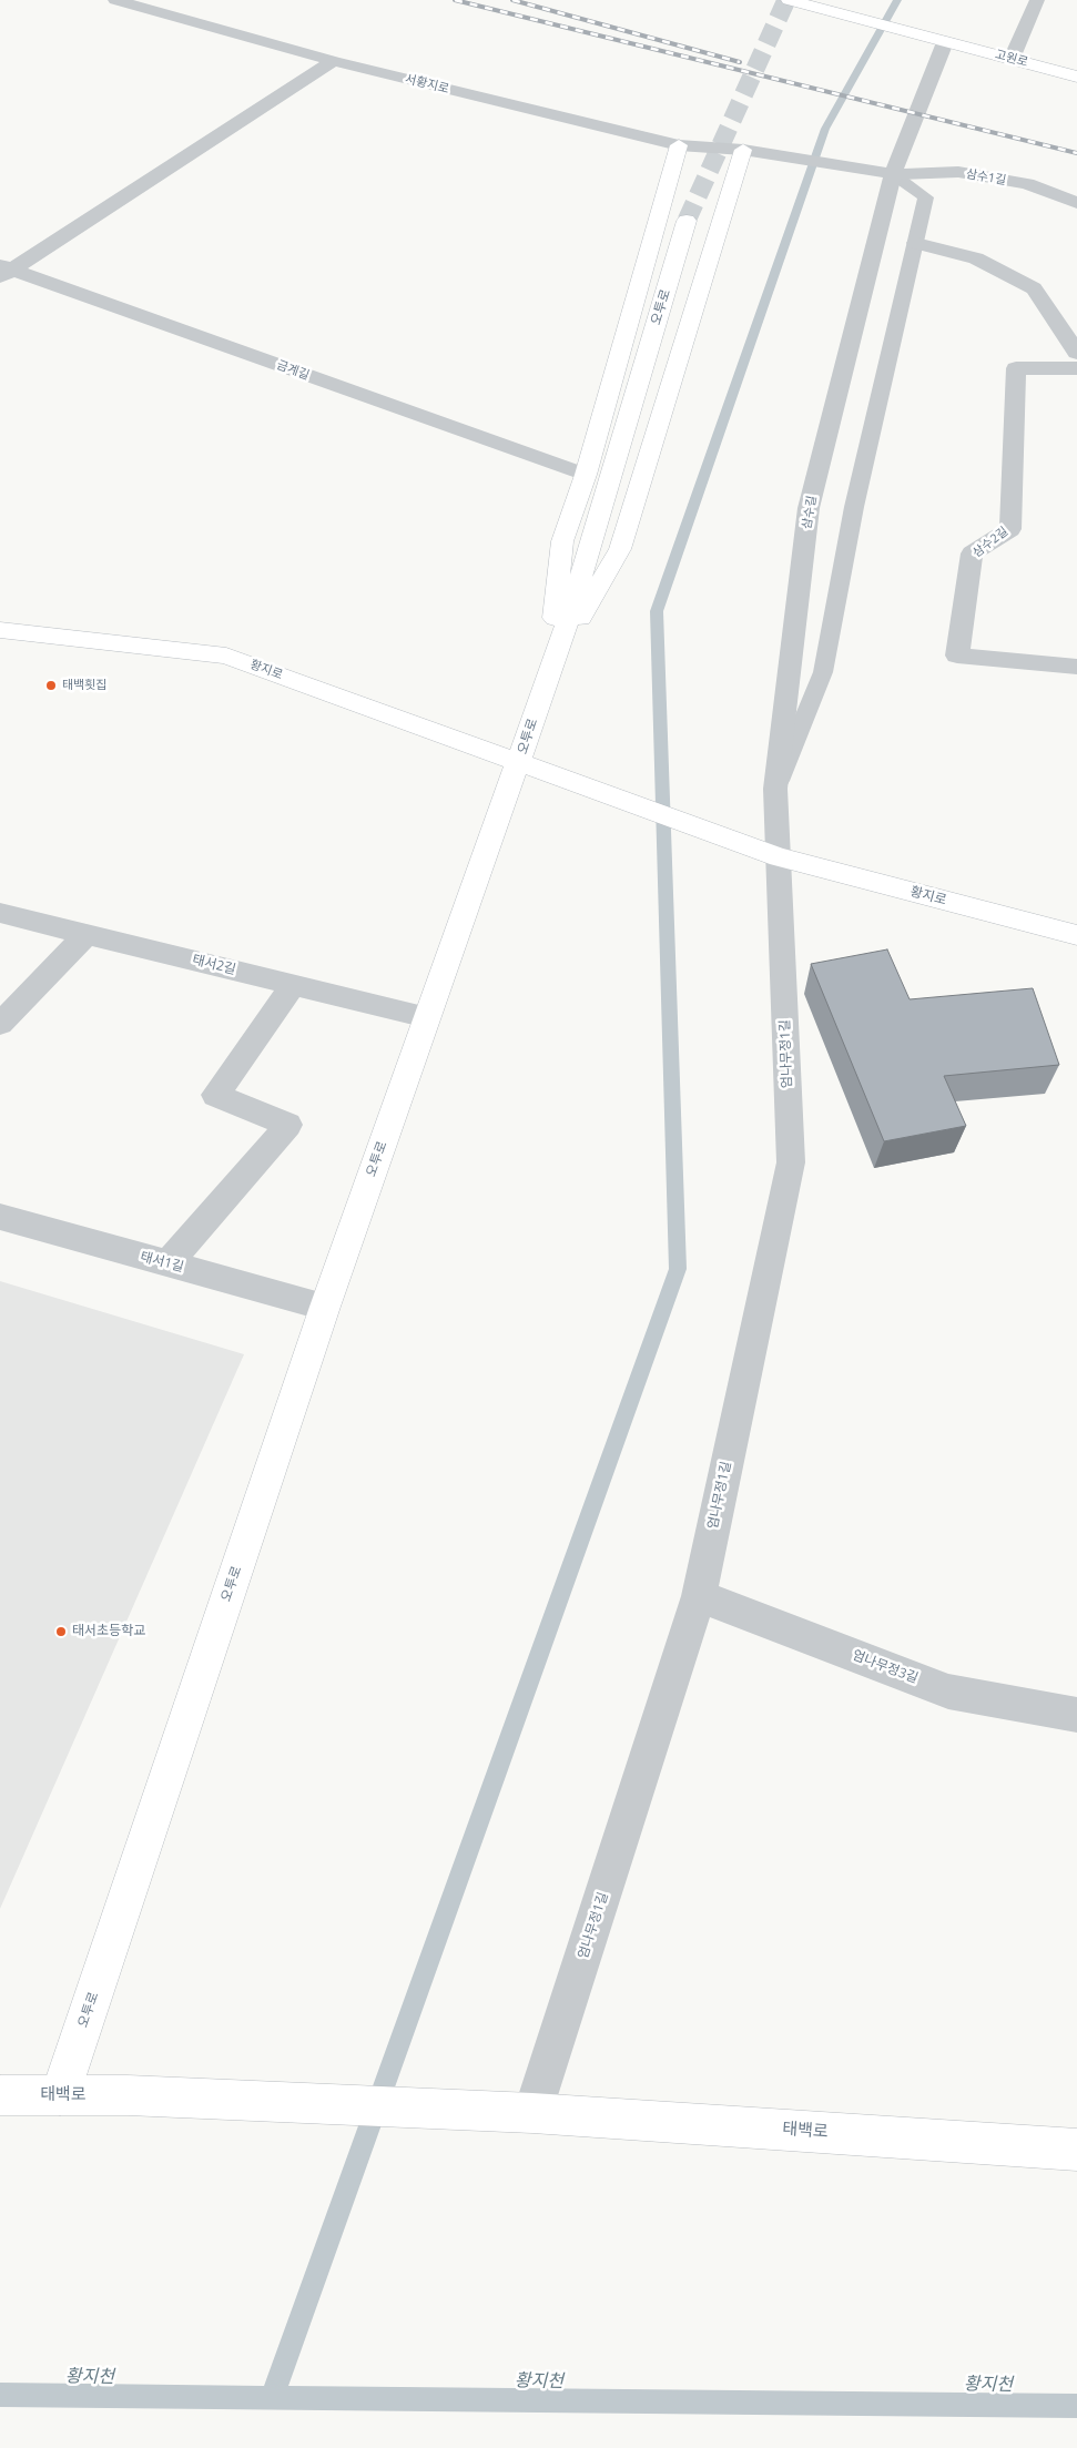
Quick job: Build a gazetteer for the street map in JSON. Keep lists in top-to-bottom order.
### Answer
{
  "streets": {
    "street": [
      "고원로",
      "서황지로",
      "삼수1길",
      "오투로",
      "금계길",
      "삼수길",
      "삼수2길",
      "황지로",
      "태서2길",
      "엄나무정1길",
      "태서1길",
      "엄나무정3길",
      "태백로"
    ]
  },
  "crossings": [
    ["고원로", "삼수길"],
    ["서황지로", "삼수1길"],
    ["삼수1길", "삼수길"],
    ["오투로", "황지로"],
    ["오투로", "태서2길"],
    ["오투로", "태서1길"],
    ["오투로", "태백로"],
    ["삼수길", "황지로"],
    ["삼수길", "엄나무정1길"],
    ["황지로", "엄나무정1길"],
    ["엄나무정1길", "엄나무정3길"],
    ["엄나무정1길", "태백로"]
  ],
  "water": ["황지천"],
  "places": ["태백횟집", "태서초등학교"]
}
